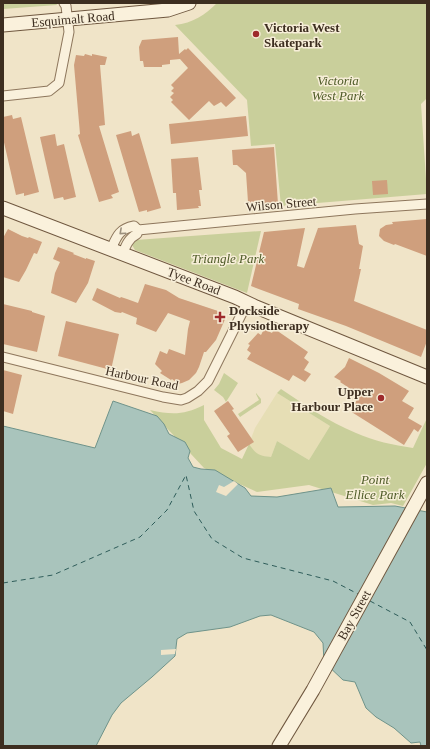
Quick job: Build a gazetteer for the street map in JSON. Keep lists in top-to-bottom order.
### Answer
{
  "streets": {
    "main road": ["Esquimalt Road", "Tyee Road", "Bay Street"],
    "street": ["Wilson Street", "Harbour Road"]
  },
  "crossings": [
    ["Wilson Street", "Tyee Road"],
    ["Tyee Road", "Harbour Road"]
  ],
  "parks": ["Victoria West Park", "Triangle Park", "Point Ellice Park"],
  "places": {
    "other": ["Victoria West Skatepark", "Upper Harbour Place"],
    "health": ["Dockside Physiotherapy"]
  }
}
